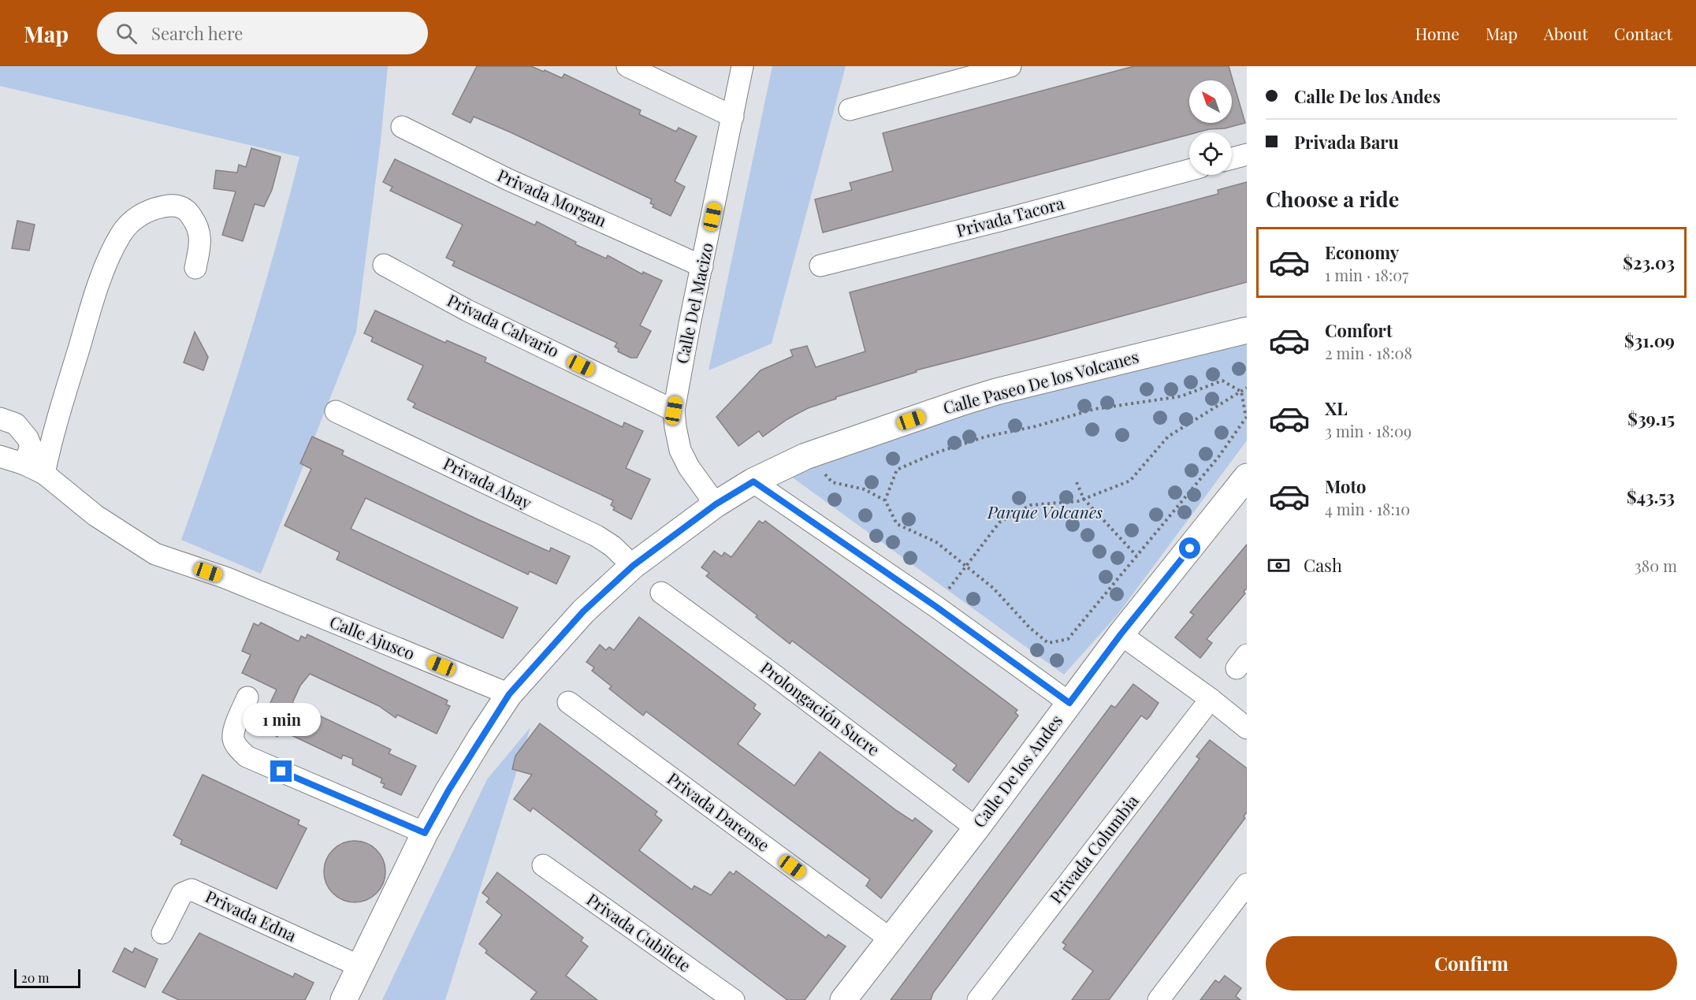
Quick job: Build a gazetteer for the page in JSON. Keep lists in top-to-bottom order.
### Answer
{
  "streets": {
    "street": [
      "Privada Morgan",
      "Privada Tacora",
      "Calle Del Macizo",
      "Privada Calvario",
      "Calle Paseo De los Volcanes",
      "Privada Abay",
      "Calle Ajusco",
      "Prolongación Sucre",
      "Calle De los Andes",
      "Privada Darense",
      "Privada Columbia",
      "Privada Edna",
      "Privada Cubilete"
    ]
  },
  "crossings": [
    ["Privada Morgan", "Calle Del Macizo"],
    ["Calle Del Macizo", "Privada Calvario"],
    ["Calle Del Macizo", "Calle Paseo De los Volcanes"],
    ["Calle Paseo De los Volcanes", "Privada Abay"],
    ["Calle Paseo De los Volcanes", "Calle Ajusco"],
    ["Calle Paseo De los Volcanes", "Privada Edna"],
    ["Prolongación Sucre", "Calle De los Andes"],
    ["Calle De los Andes", "Privada Darense"]
  ],
  "parks": ["Parque Volcanes"],
  "scale_bar": "20 m",
  "north": "top left",
  "page": {
    "header": "Map",
    "search": "Search here",
    "nav": [
      "Home",
      "Map",
      "About",
      "Contact"
    ],
    "banner": ["Calle De los Andes", "Privada Baru"],
    "heading": "Choose a ride",
    "list": [
      {
        "name": "Economy",
        "note": "1 min · 18:07",
        "value": "$23.03"
      },
      {
        "name": "Comfort",
        "note": "2 min · 18:08",
        "value": "$31.09"
      },
      {
        "name": "XL",
        "note": "3 min · 18:09",
        "value": "$39.15"
      },
      {
        "name": "Moto",
        "note": "4 min · 18:10",
        "value": "$43.53"
      }
    ],
    "pay": ["Cash", "380 m"],
    "bubble": "1 min",
    "buttons": "Confirm",
    "scale": "20 m"
  }
}
